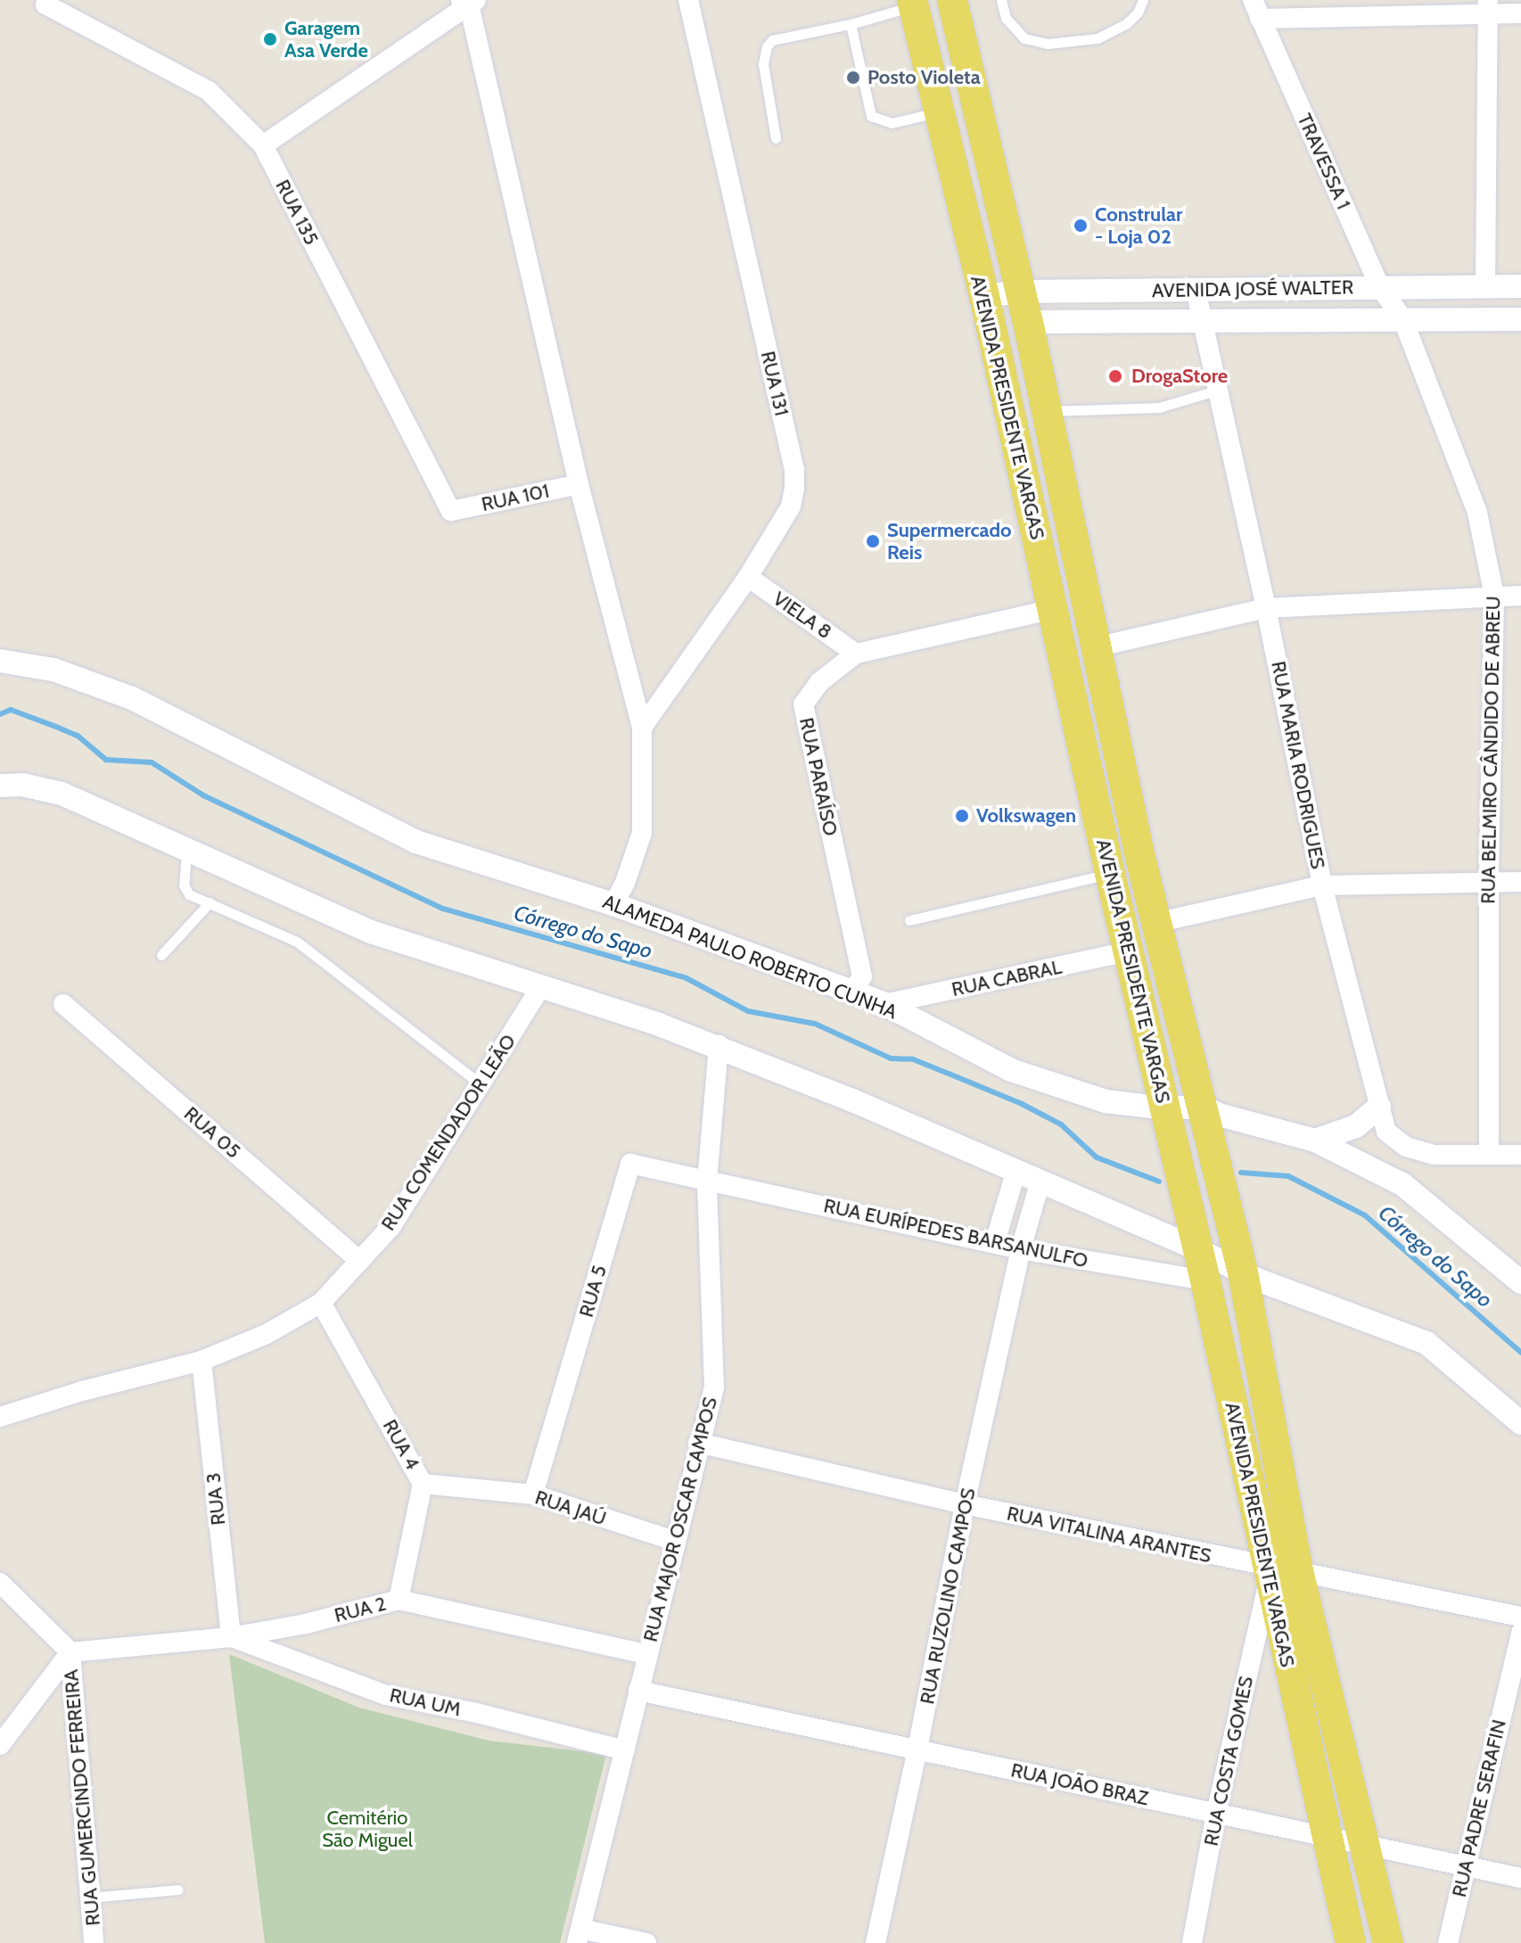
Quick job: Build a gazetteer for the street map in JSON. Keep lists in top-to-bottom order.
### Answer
{
  "streets": {
    "main road": ["AVENIDA PRESIDENTE VARGAS"],
    "street": [
      "TRAVESSA 1",
      "RUA 135",
      "AVENIDA JOSÉ WALTER",
      "RUA 131",
      "RUA 101",
      "VIELA 8",
      "RUA BELMIRO CÂNDIDO DE ABREU",
      "RUA MARIA RODRIGUES",
      "RUA PARAÍSO",
      "ALAMEDA PAULO ROBERTO CUNHA",
      "RUA CABRAL",
      "RUA 05",
      "RUA COMENDADOR LEÃO",
      "RUA EURÍPEDES BARSANULFO",
      "RUA 5",
      "RUA 4",
      "RUA 3",
      "RUA JAÚ",
      "RUA MAJOR OSCAR CAMPOS",
      "RUA VITALINA ARANTES",
      "RUA RUZOLINO CAMPOS",
      "RUA 2",
      "RUA UM",
      "RUA COSTA GOMES",
      "RUA JOÃO BRAZ",
      "RUA GUMERCINDO FERREIRA",
      "RUA PADRE SERAFIN"
    ]
  },
  "crossings": [
    ["TRAVESSA 1", "AVENIDA JOSÉ WALTER"],
    ["TRAVESSA 1", "RUA BELMIRO CÂNDIDO DE ABREU"],
    ["RUA 135", "RUA 101"],
    ["AVENIDA JOSÉ WALTER", "AVENIDA PRESIDENTE VARGAS"],
    ["AVENIDA JOSÉ WALTER", "RUA BELMIRO CÂNDIDO DE ABREU"],
    ["AVENIDA JOSÉ WALTER", "RUA MARIA RODRIGUES"],
    ["RUA 131", "VIELA 8"],
    ["AVENIDA PRESIDENTE VARGAS", "RUA PARAÍSO"],
    ["AVENIDA PRESIDENTE VARGAS", "ALAMEDA PAULO ROBERTO CUNHA"],
    ["AVENIDA PRESIDENTE VARGAS", "RUA CABRAL"],
    ["AVENIDA PRESIDENTE VARGAS", "RUA EURÍPEDES BARSANULFO"],
    ["AVENIDA PRESIDENTE VARGAS", "RUA VITALINA ARANTES"],
    ["AVENIDA PRESIDENTE VARGAS", "RUA COSTA GOMES"],
    ["AVENIDA PRESIDENTE VARGAS", "RUA JOÃO BRAZ"],
    ["VIELA 8", "RUA PARAÍSO"],
    ["RUA BELMIRO CÂNDIDO DE ABREU", "RUA MARIA RODRIGUES"],
    ["RUA PARAÍSO", "ALAMEDA PAULO ROBERTO CUNHA"],
    ["ALAMEDA PAULO ROBERTO CUNHA", "RUA CABRAL"],
    ["RUA 05", "RUA COMENDADOR LEÃO"],
    ["RUA COMENDADOR LEÃO", "RUA 4"],
    ["RUA COMENDADOR LEÃO", "RUA 3"],
    ["RUA EURÍPEDES BARSANULFO", "RUA 5"],
    ["RUA EURÍPEDES BARSANULFO", "RUA MAJOR OSCAR CAMPOS"],
    ["RUA EURÍPEDES BARSANULFO", "RUA RUZOLINO CAMPOS"],
    ["RUA 5", "RUA JAÚ"],
    ["RUA 5", "RUA MAJOR OSCAR CAMPOS"],
    ["RUA 4", "RUA JAÚ"],
    ["RUA 4", "RUA 2"],
    ["RUA 3", "RUA 2"],
    ["RUA 3", "RUA UM"],
    ["RUA JAÚ", "RUA MAJOR OSCAR CAMPOS"],
    ["RUA MAJOR OSCAR CAMPOS", "RUA VITALINA ARANTES"],
    ["RUA MAJOR OSCAR CAMPOS", "RUA 2"],
    ["RUA MAJOR OSCAR CAMPOS", "RUA UM"],
    ["RUA MAJOR OSCAR CAMPOS", "RUA JOÃO BRAZ"],
    ["RUA VITALINA ARANTES", "RUA RUZOLINO CAMPOS"],
    ["RUA VITALINA ARANTES", "RUA COSTA GOMES"],
    ["RUA RUZOLINO CAMPOS", "RUA JOÃO BRAZ"],
    ["RUA 2", "RUA UM"],
    ["RUA 2", "RUA GUMERCINDO FERREIRA"],
    ["RUA COSTA GOMES", "RUA JOÃO BRAZ"],
    ["RUA JOÃO BRAZ", "RUA PADRE SERAFIN"]
  ],
  "water": ["Córrego do Sapo"],
  "parks": ["Cemitério São Miguel"],
  "places": [
    "Garagem Asa Verde",
    "Posto Violeta",
    "Constrular - Loja 02",
    "DrogaStore",
    "Supermercado Reis",
    "Volkswagen"
  ]
}
